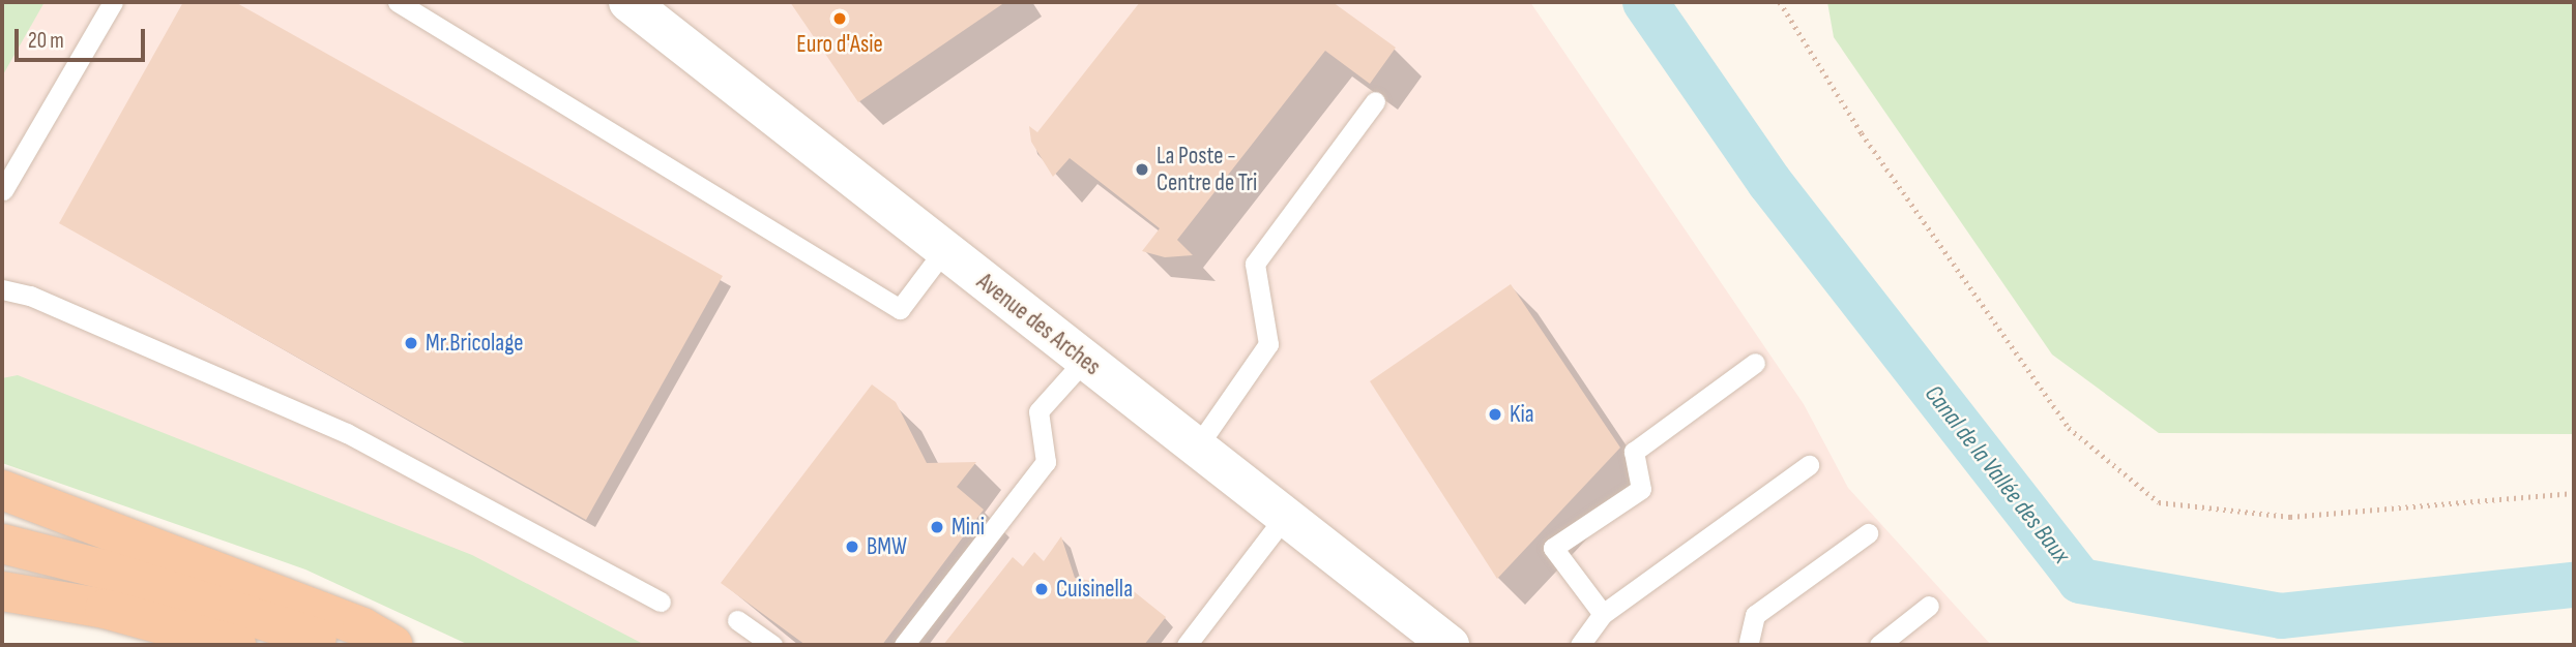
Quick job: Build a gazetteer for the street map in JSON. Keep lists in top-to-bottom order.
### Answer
{
  "streets": {
    "street": ["Avenue des Arches"]
  },
  "water": ["Canal de la Vallée des Baux"],
  "places": [
    "Euro d'Asie",
    "La Poste - Centre de Tri",
    "Mr.Bricolage",
    "Kia",
    "Mini",
    "BMW",
    "Cuisinella"
  ],
  "scale_bar": "20 m"
}
